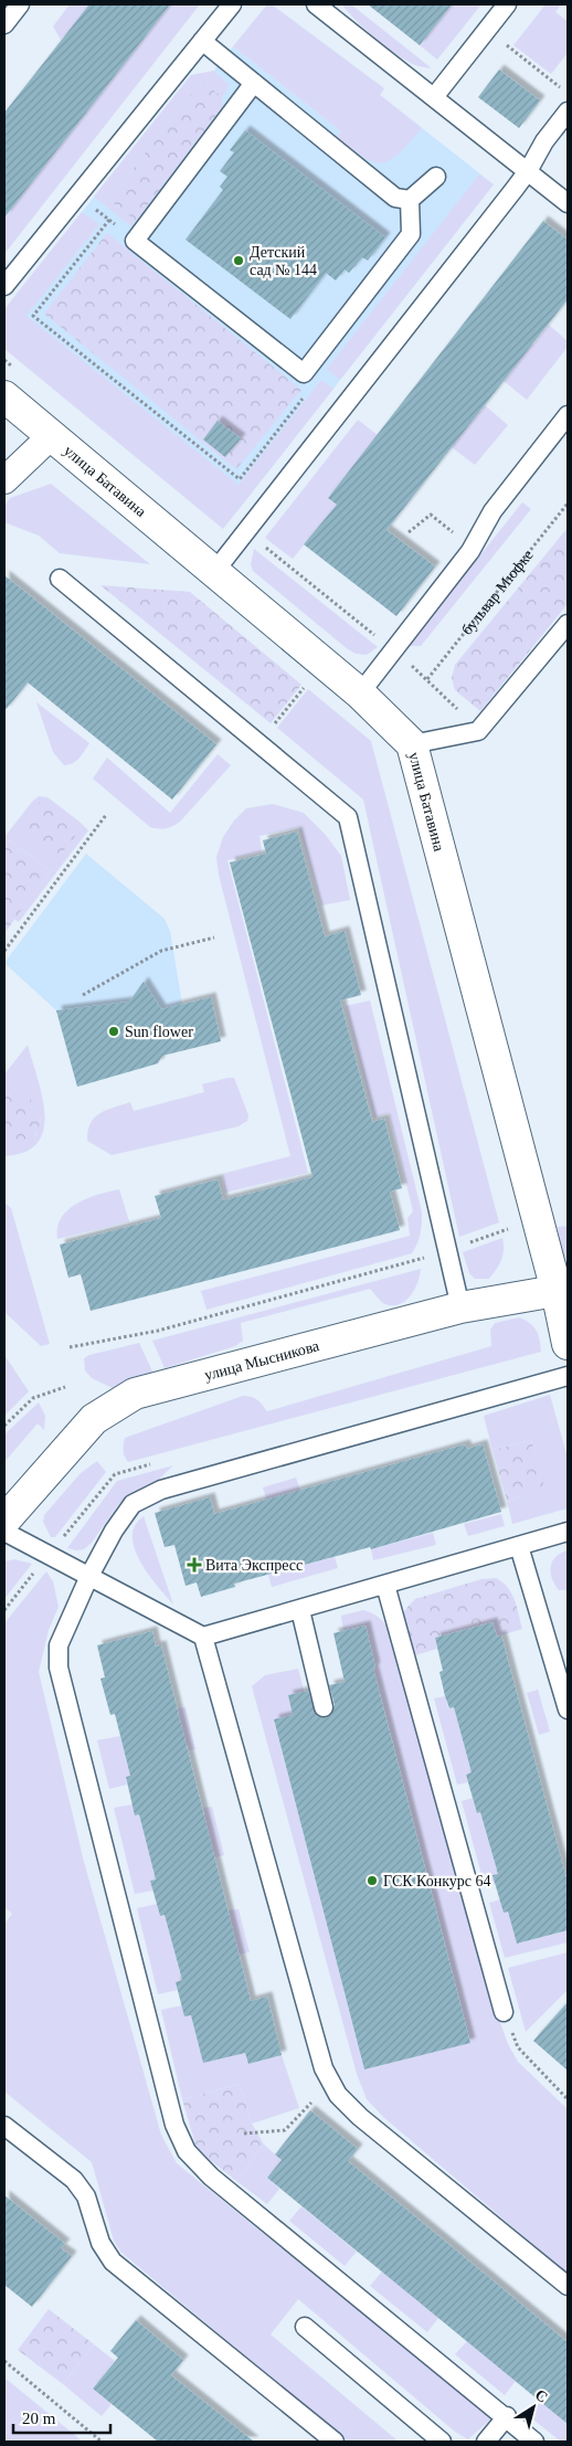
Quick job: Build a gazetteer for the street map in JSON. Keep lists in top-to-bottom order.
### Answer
{
  "streets": {
    "street": ["улица Батавина", "улица Мысникова"],
    "path": ["бульвар Мюфке"]
  },
  "crossings": [
    ["улица Батавина", "улица Мысникова"]
  ],
  "places": {
    "other": ["Детский сад № 144", "Sun flower", "ГСК Конкурс 64"],
    "health": ["Вита Экспресс"]
  },
  "scale_bar": "20 m",
  "north": "top right"
}
